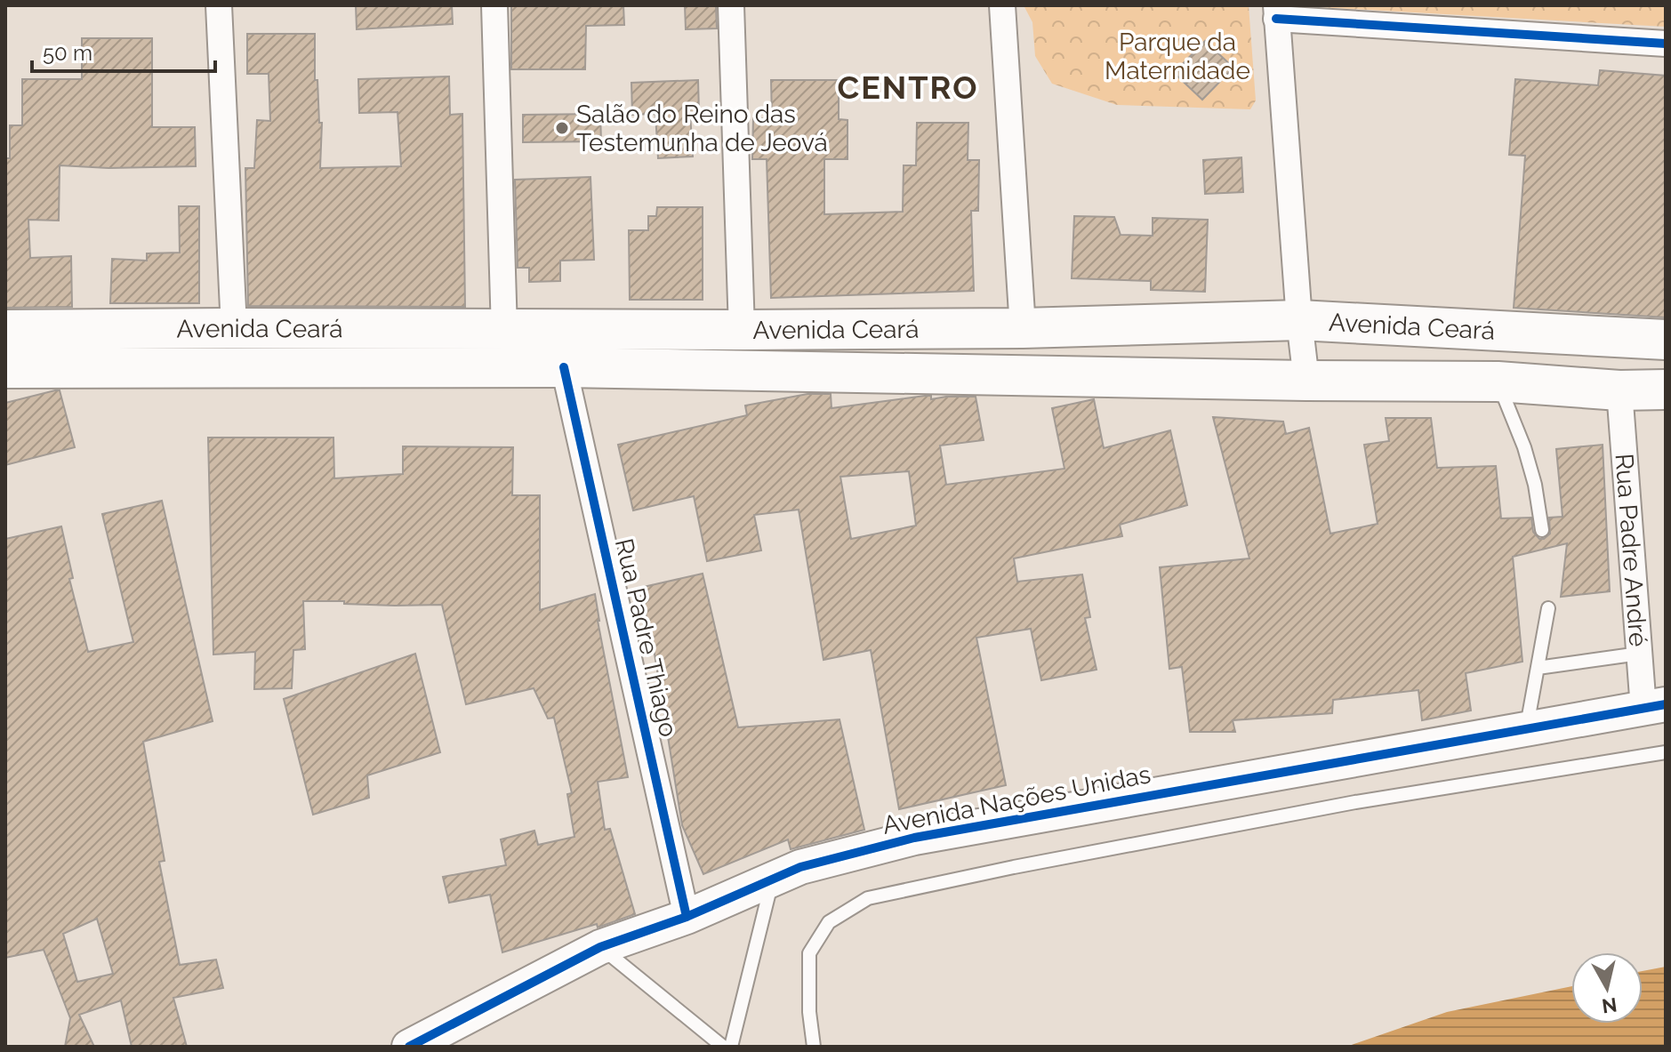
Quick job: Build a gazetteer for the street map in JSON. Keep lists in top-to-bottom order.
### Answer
{
  "streets": {
    "main road": ["Avenida Ceará"],
    "street": ["Rua Padre André", "Rua Padre Thiago", "Avenida Nações Unidas"]
  },
  "crossings": [
    ["Avenida Ceará", "Rua Padre André"],
    ["Avenida Ceará", "Rua Padre Thiago"],
    ["Rua Padre André", "Avenida Nações Unidas"],
    ["Rua Padre Thiago", "Avenida Nações Unidas"]
  ],
  "districts": ["CENTRO"],
  "parks": ["Parque da Maternidade"],
  "places": ["Salão do Reino das Testemunha de Jeová"],
  "scale_bar": "50 m",
  "north": "bottom"
}
